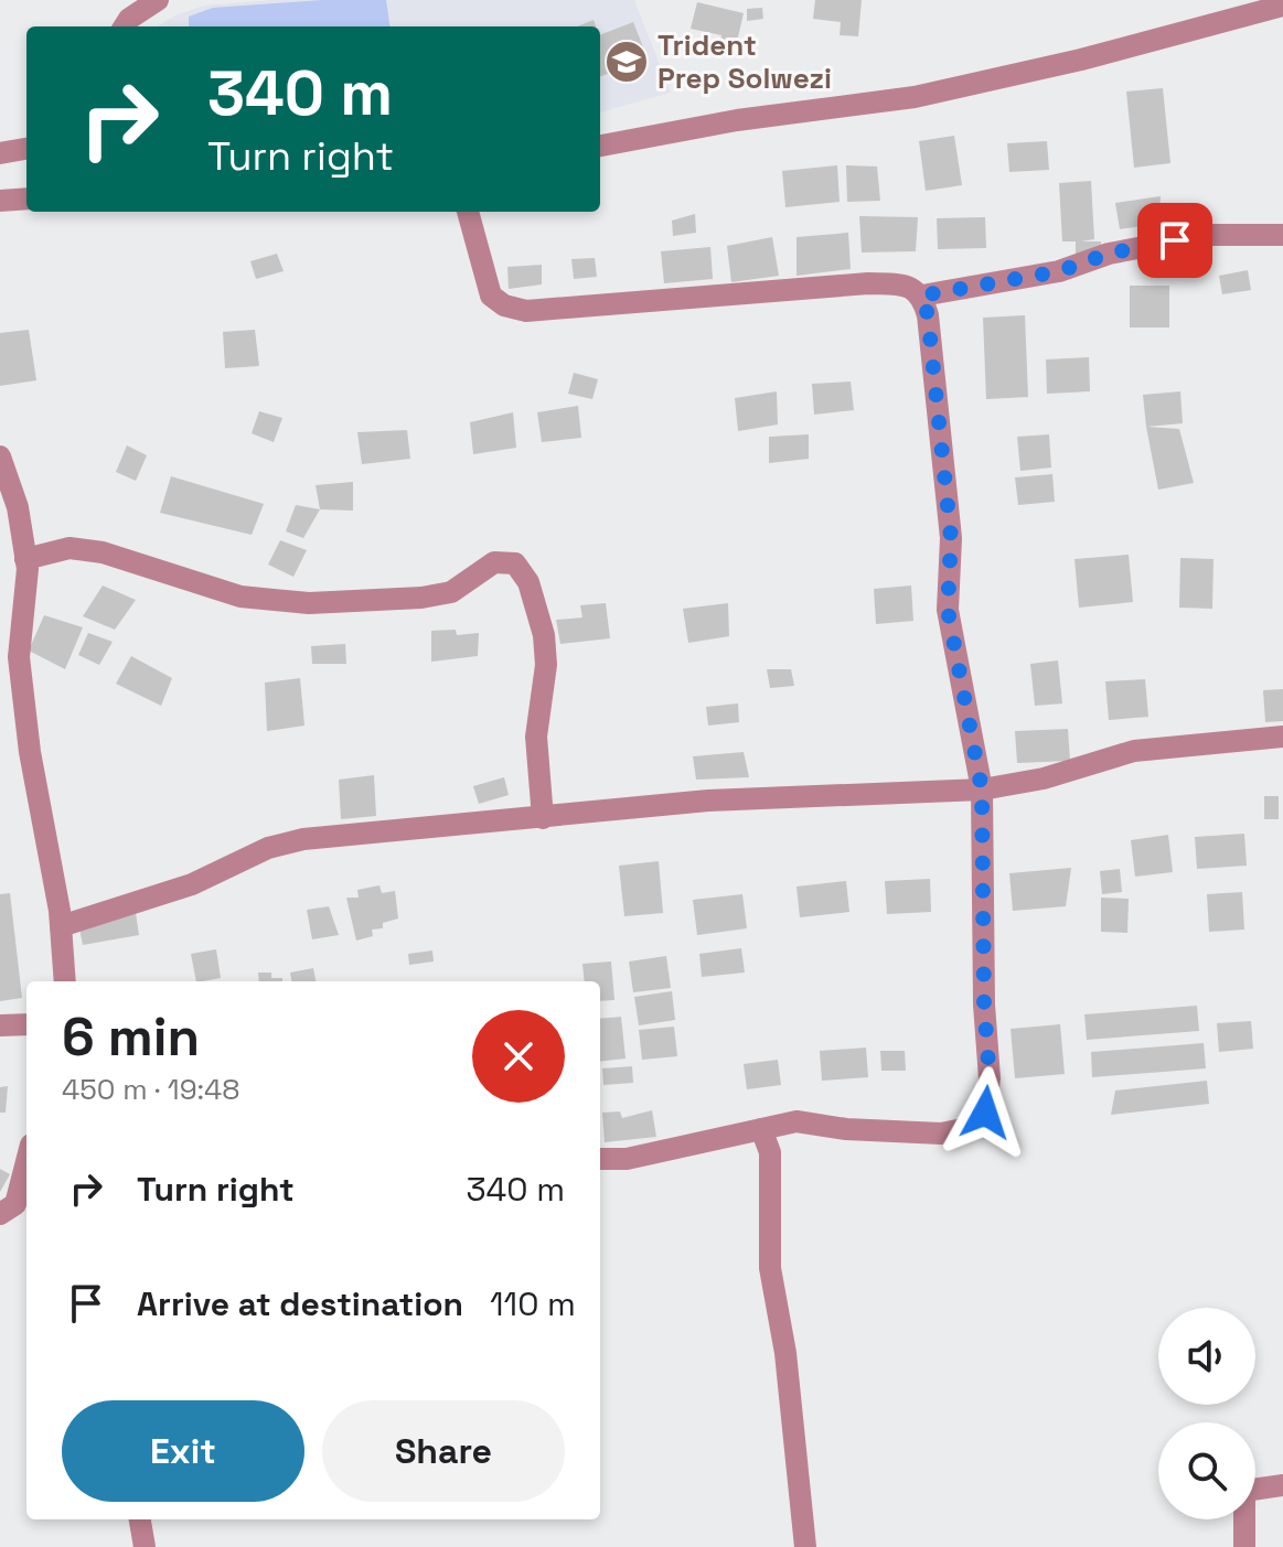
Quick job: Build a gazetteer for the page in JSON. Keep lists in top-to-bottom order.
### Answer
{
  "places": {
    "school or university": ["Trident Prep Solwezi"]
  },
  "page": {
    "turn": ["340 m", "Turn right"],
    "heading": ["6 min", "450 m · 19:48"],
    "list": [
      {
        "name": "Turn right",
        "value": "340 m"
      },
      {
        "name": "Arrive at destination",
        "value": "110 m"
      }
    ],
    "buttons": ["Exit", "Share"]
  }
}
